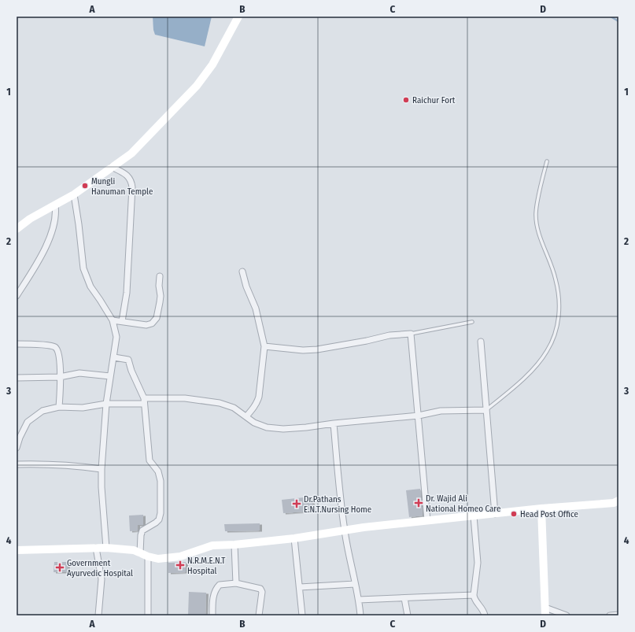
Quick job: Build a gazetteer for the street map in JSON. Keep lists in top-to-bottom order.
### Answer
{
  "places": {
    "other": ["Raichur Fort", "Mungli Hanuman Temple", "Head Post Office"],
    "health": [
      "Dr. Wajid Ali National Homeo Care",
      "Dr.Pathans E.N.T.Nursing Home",
      "N.R.M.E.N.T Hospital",
      "Government Ayurvedic Hospital"
    ]
  },
  "grid": {
    "columns": [
      "A",
      "B",
      "C",
      "D"
    ],
    "rows": [
      "1",
      "2",
      "3",
      "4"
    ]
  }
}
